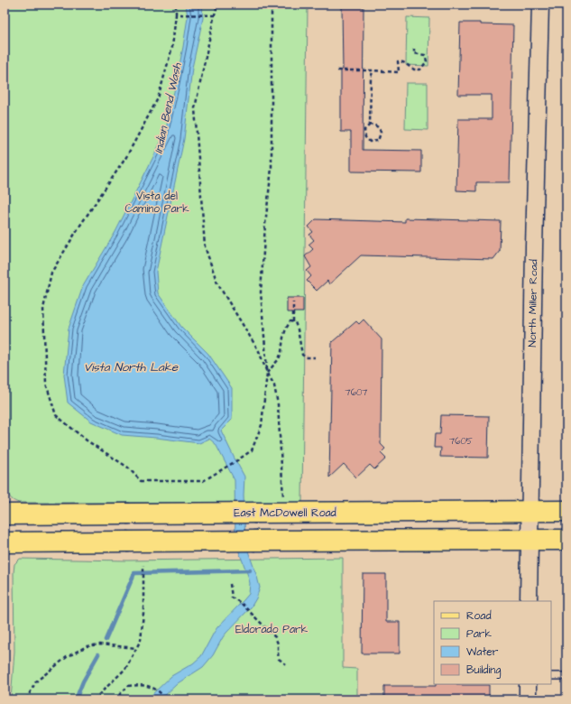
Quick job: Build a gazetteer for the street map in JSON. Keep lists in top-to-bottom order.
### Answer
{
  "streets": {
    "main road": ["East McDowell Road"],
    "street": ["North Miller Road"]
  },
  "crossings": [
    ["North Miller Road", "East McDowell Road"]
  ],
  "water": ["Indian Bend Wash", "Vista North Lake"],
  "parks": ["Vista del Camino Park", "Eldorado Park"],
  "house_numbers": ["7607", "7605"],
  "legend": [
    "Road",
    "Park",
    "Water",
    "Building"
  ]
}
